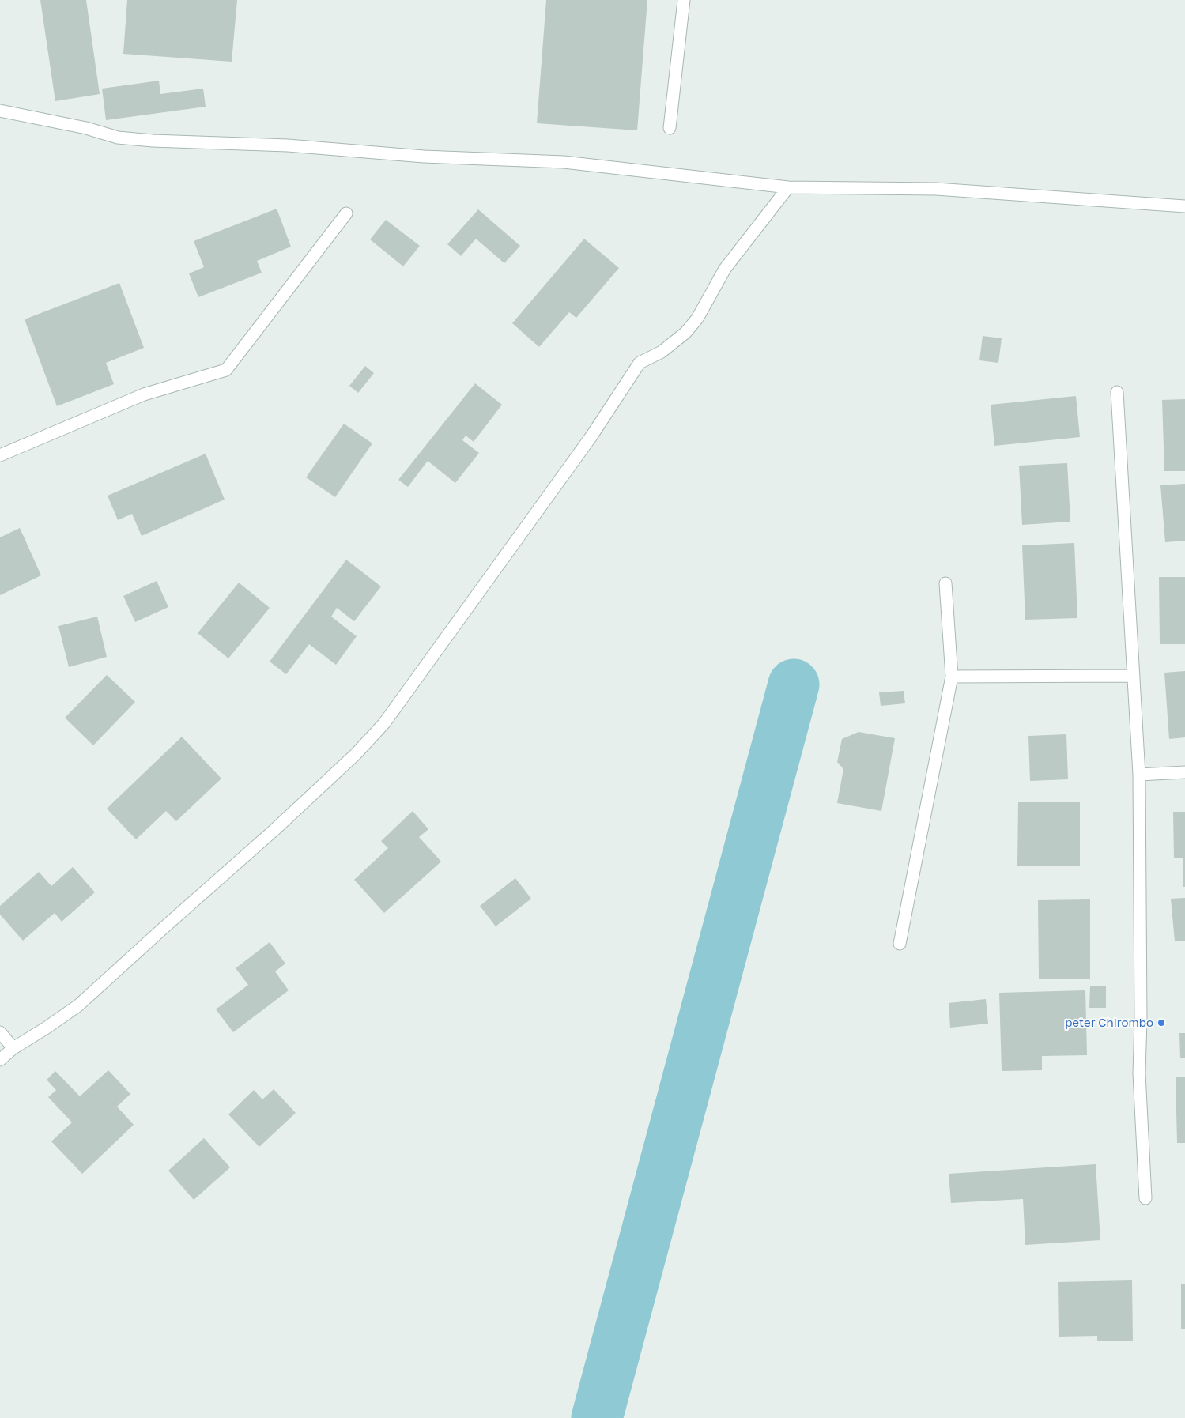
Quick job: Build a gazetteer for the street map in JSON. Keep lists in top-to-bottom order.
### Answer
{
  "places": ["peter Chirombo"]
}
